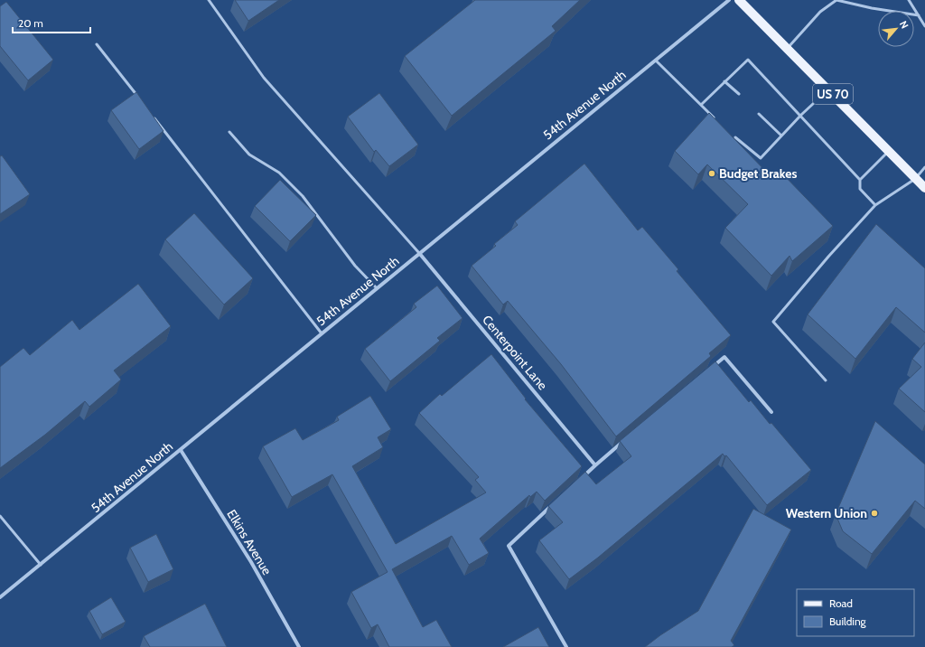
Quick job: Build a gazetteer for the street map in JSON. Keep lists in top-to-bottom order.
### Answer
{
  "streets": {
    "main road": ["US 70"],
    "street": ["54th Avenue North", "Centerpoint Lane", "Elkins Avenue"]
  },
  "crossings": [
    ["54th Avenue North", "Centerpoint Lane"],
    ["54th Avenue North", "Elkins Avenue"]
  ],
  "places": ["Budget Brakes", "Western Union"],
  "legend": ["Road", "Building"],
  "scale_bar": "20 m",
  "north": "top right"
}
